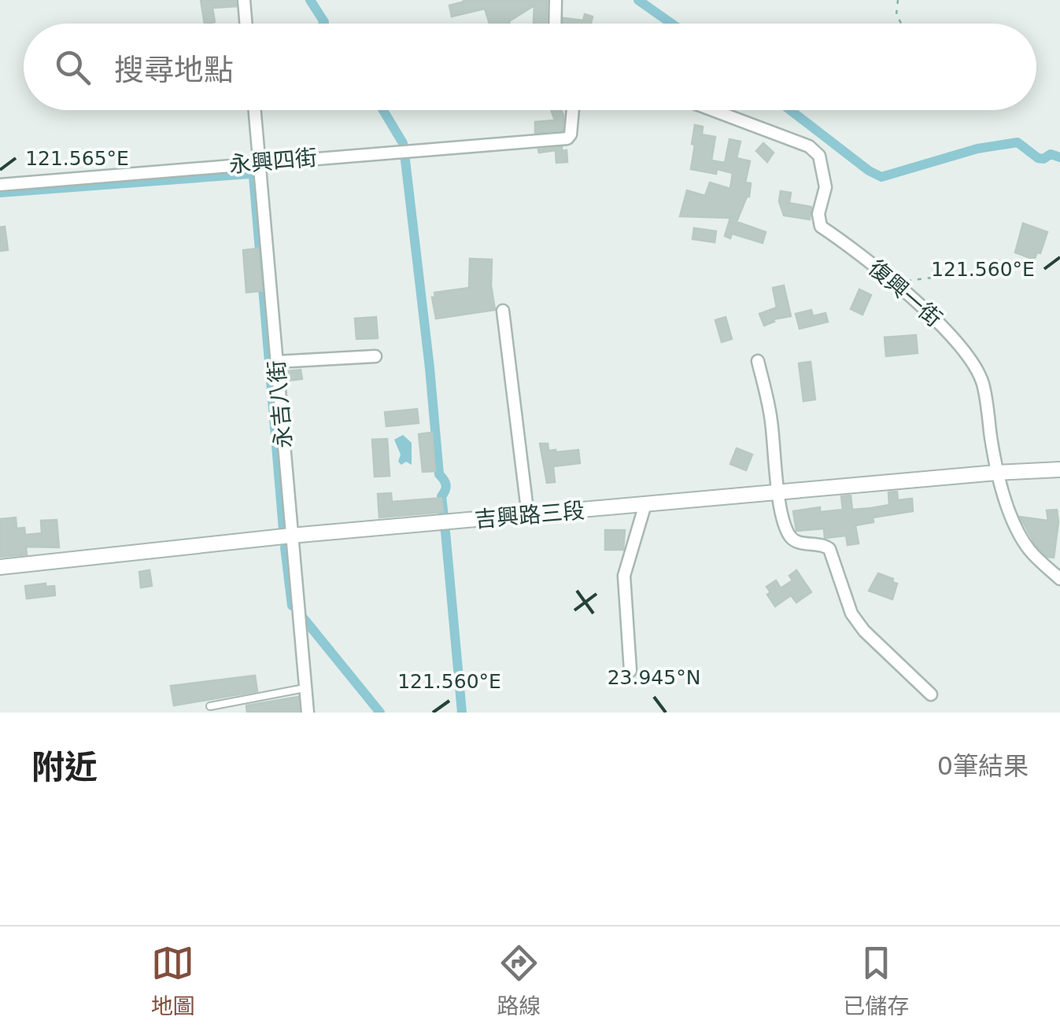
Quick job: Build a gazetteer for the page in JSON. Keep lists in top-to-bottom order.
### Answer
{
  "streets": {
    "street": [
      "永興四街",
      "復興一街",
      "永吉八街",
      "吉興路三段"
    ]
  },
  "crossings": [
    ["永興四街", "永吉八街"],
    ["復興一街", "吉興路三段"],
    ["永吉八街", "吉興路三段"]
  ],
  "page": {
    "search": "搜尋地點",
    "heading": ["附近", "0筆結果"],
    "nav": ["地圖", "路線", "已儲存"]
  },
  "coordinates": ["121.565°E", "121.560°E", "23.945°N"]
}
